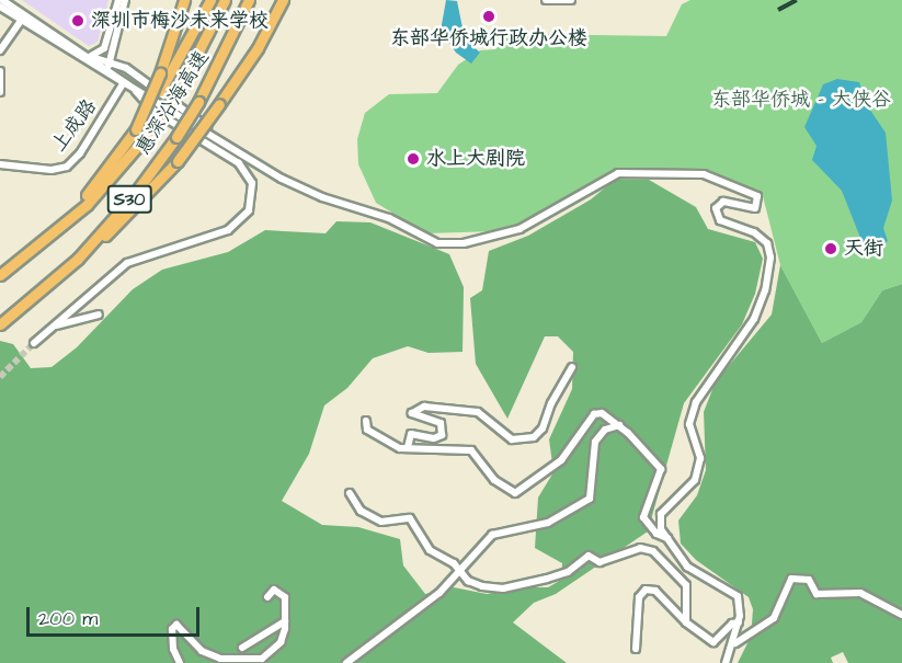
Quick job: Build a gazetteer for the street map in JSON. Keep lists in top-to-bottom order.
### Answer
{
  "streets": {
    "highway": ["惠深沿海高速", "S30"],
    "street": ["上成路"]
  },
  "parks": ["东部华侨城 - 大侠谷"],
  "places": [
    "东部华侨城行政办公楼",
    "深圳市梅沙未来学校",
    "水上大剧院",
    "天街"
  ],
  "scale_bar": "200 m"
}
